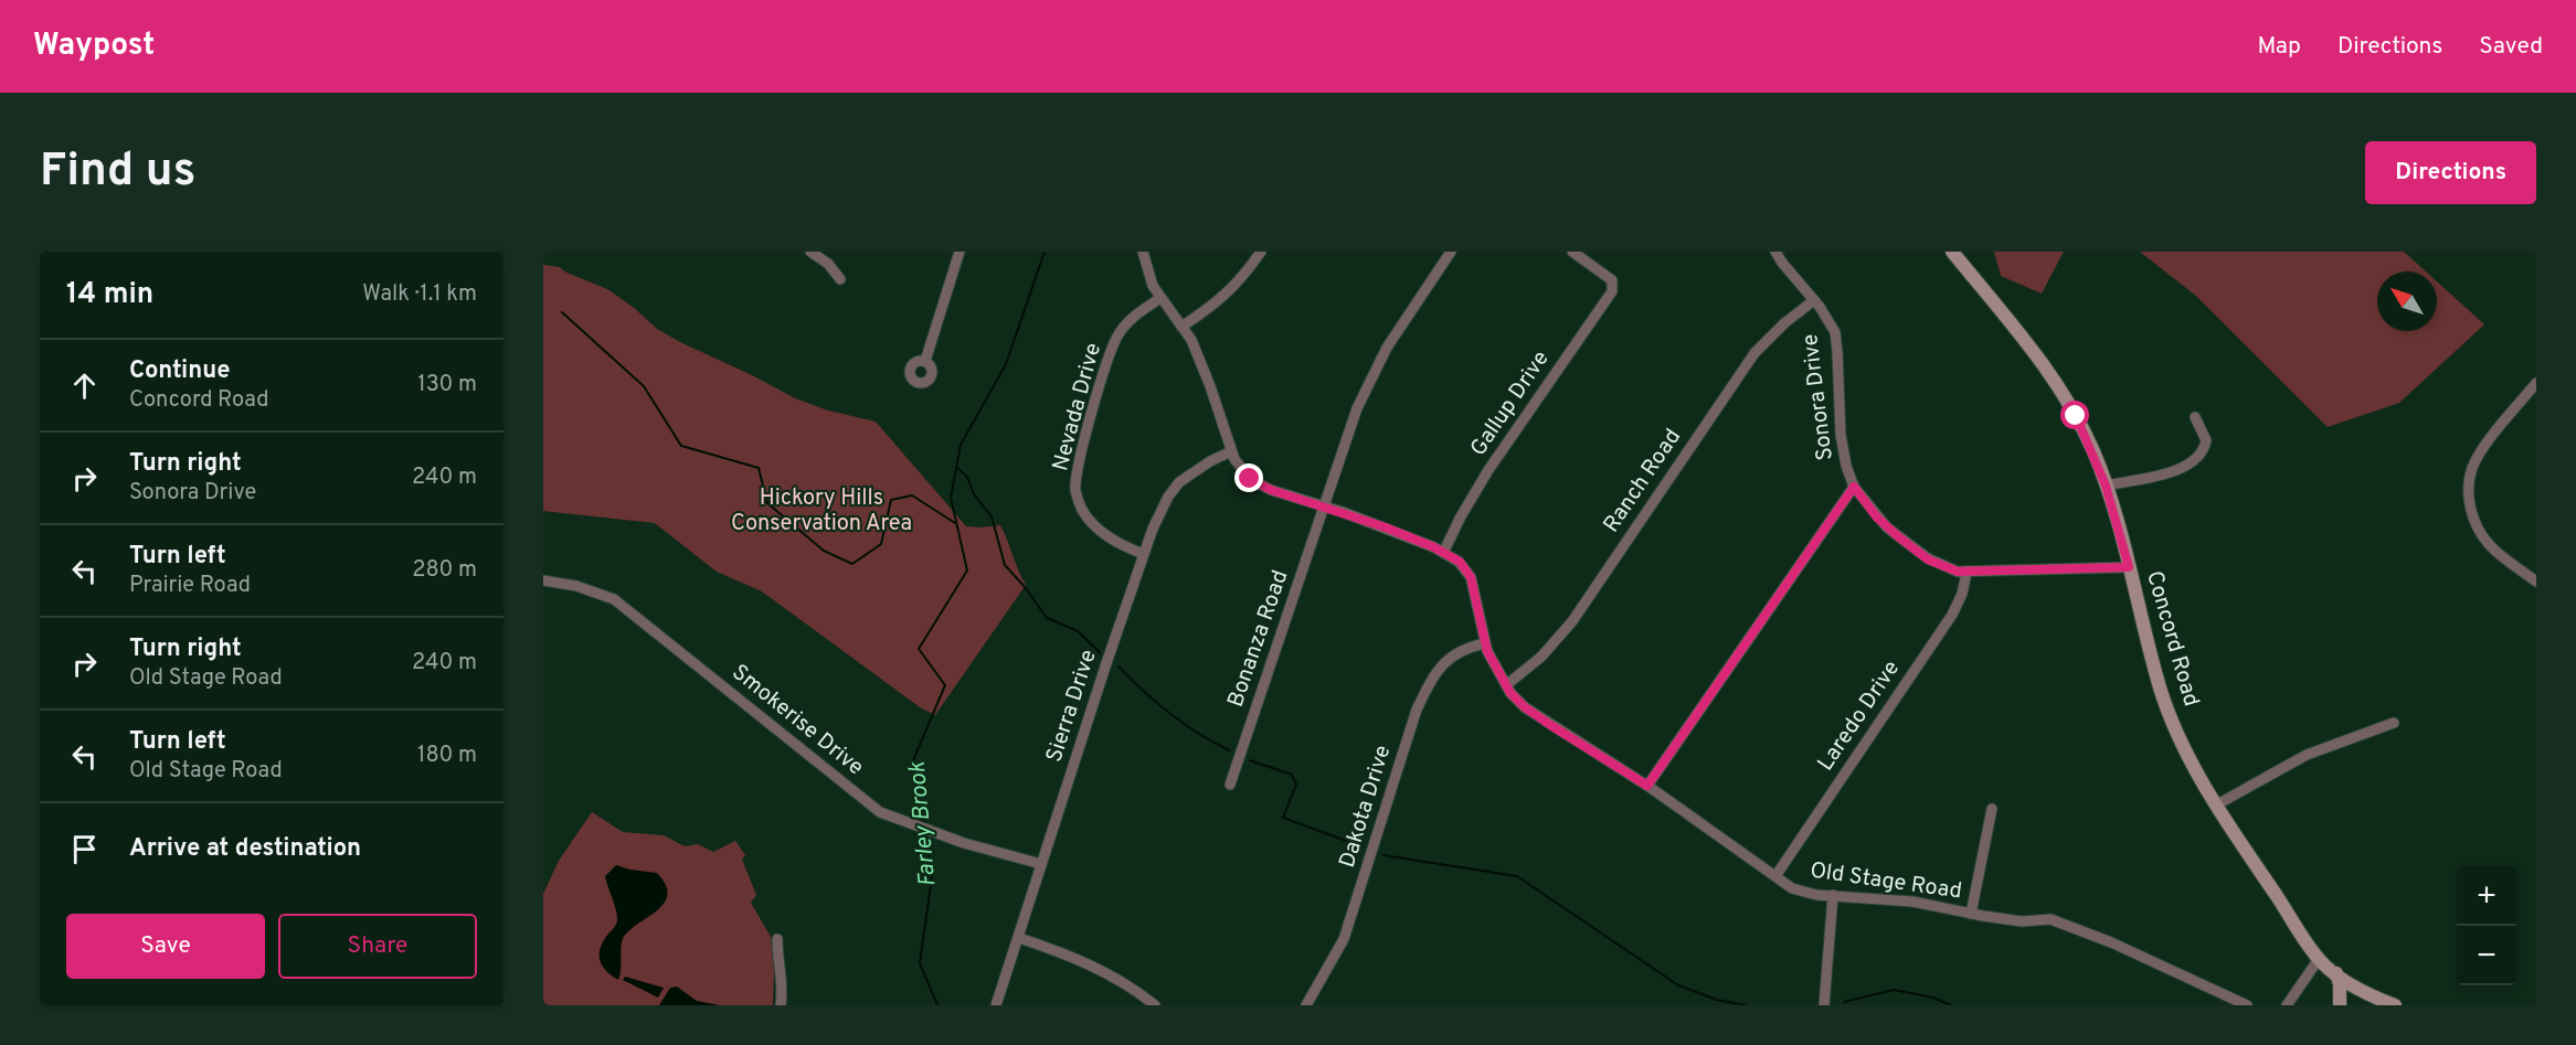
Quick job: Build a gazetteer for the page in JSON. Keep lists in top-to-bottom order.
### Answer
{
  "streets": {
    "main road": ["Concord Road"],
    "street": [
      "Sonora Drive",
      "Gallup Drive",
      "Nevada Drive",
      "Ranch Road",
      "Bonanza Road",
      "Sierra Drive",
      "Laredo Drive",
      "Smokerise Drive",
      "Dakota Drive",
      "Old Stage Road"
    ]
  },
  "crossings": [
    ["Sonora Drive", "Ranch Road"],
    ["Sonora Drive", "Concord Road"],
    ["Sonora Drive", "Laredo Drive"],
    ["Gallup Drive", "Old Stage Road"],
    ["Nevada Drive", "Sierra Drive"],
    ["Nevada Drive", "Old Stage Road"],
    ["Ranch Road", "Old Stage Road"],
    ["Bonanza Road", "Old Stage Road"],
    ["Sierra Drive", "Smokerise Drive"],
    ["Sierra Drive", "Old Stage Road"],
    ["Laredo Drive", "Old Stage Road"],
    ["Dakota Drive", "Old Stage Road"]
  ],
  "water": ["Farley Brook"],
  "parks": ["Hickory Hills Conservation Area"],
  "north": "top left",
  "page": {
    "header": "Waypost",
    "nav": ["Map", "Directions", "Saved"],
    "buttons": [
      "Directions",
      ["Save", "Share"]
    ],
    "title": "Find us",
    "heading": ["14 min", "Walk · 1.1 km"],
    "list": [
      ["Continue", "Concord Road", "130 m"],
      ["Turn right", "Sonora Drive", "240 m"],
      ["Turn left", "Prairie Road", "280 m"],
      ["Turn right", "Old Stage Road", "240 m"],
      ["Turn left", "Old Stage Road", "180 m"],
      "Arrive at destination"
    ],
    "map_buttons": ["+", "−"]
  }
}
